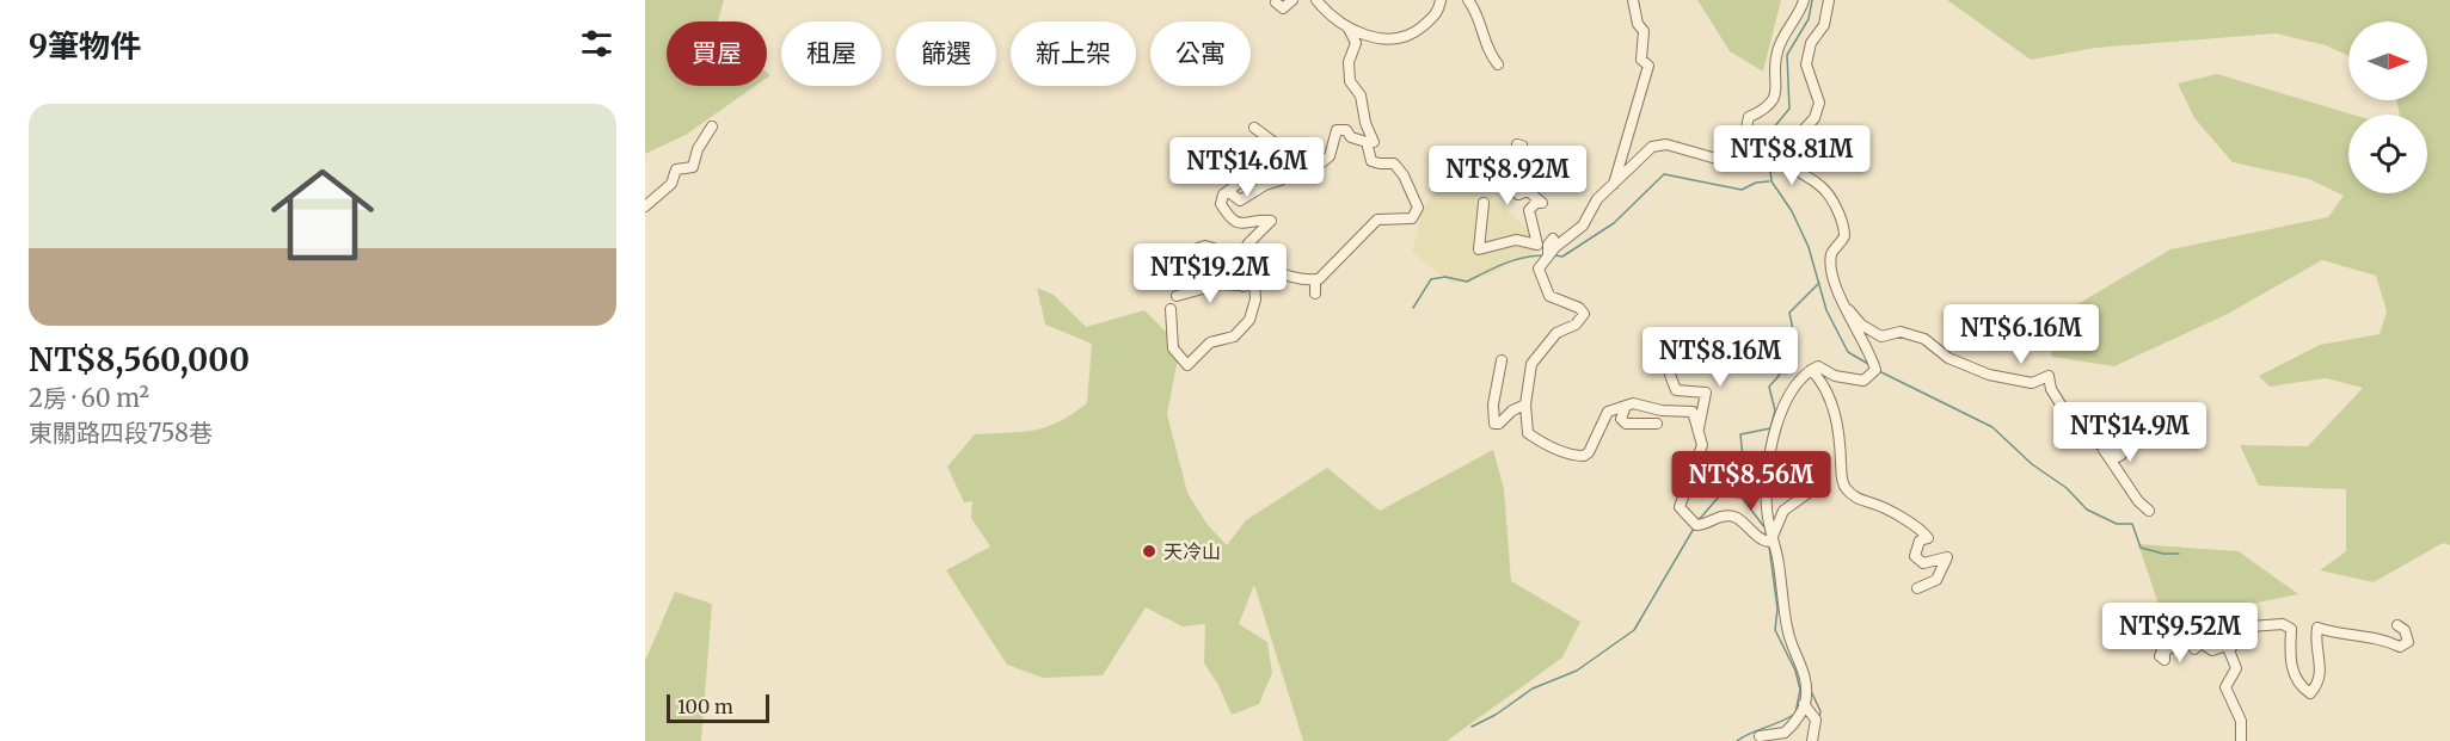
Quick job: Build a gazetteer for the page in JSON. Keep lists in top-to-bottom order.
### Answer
{
  "places": ["天冷山"],
  "scale_bar": "100 m",
  "north": "right",
  "page": {
    "heading": "9筆物件",
    "chip": [
      "買屋",
      "租屋",
      "篩選",
      "新上架",
      "公寓"
    ],
    "list": [
      {
        "name": "NT$8,560,000",
        "note": "2房 · 60 m² · 東關路四段758巷"
      }
    ],
    "price": [
      "NT$8.81M",
      "NT$14.6M",
      "NT$8.92M",
      "NT$19.2M",
      "NT$6.16M",
      "NT$8.16M",
      "NT$14.9M",
      "NT$8.56M",
      "NT$9.52M"
    ],
    "scale": "100 m"
  }
}
